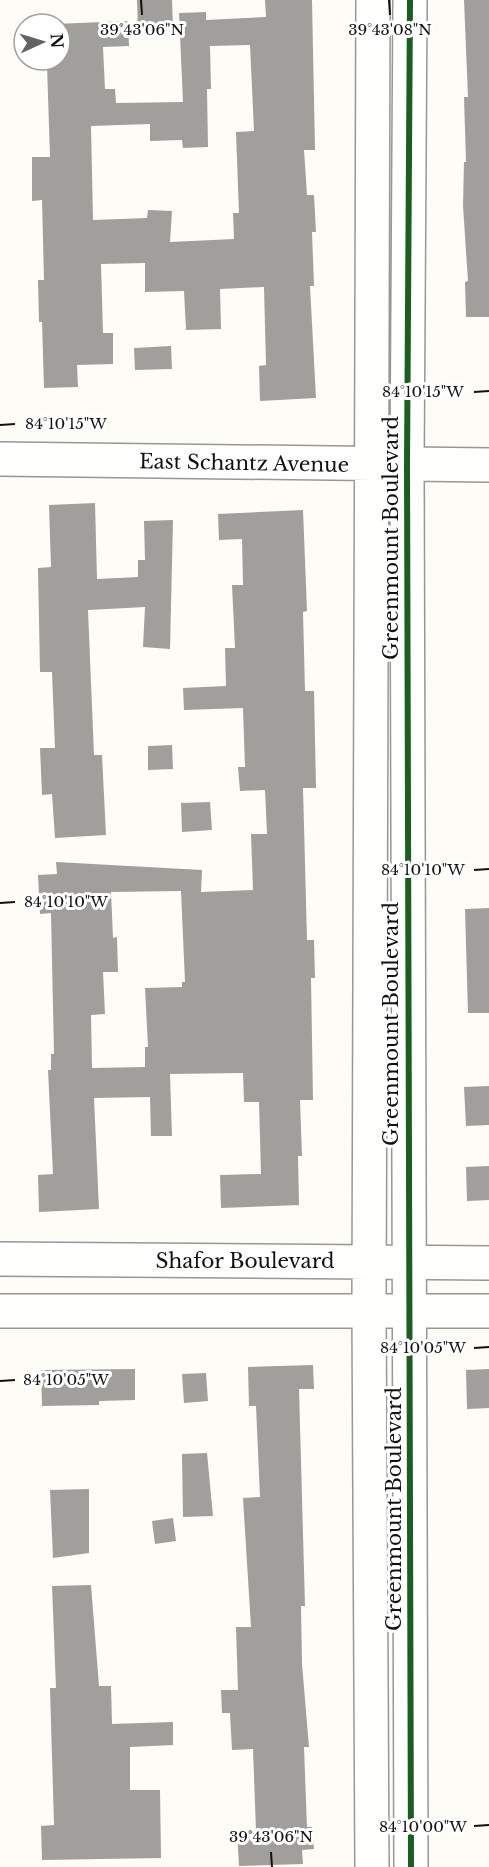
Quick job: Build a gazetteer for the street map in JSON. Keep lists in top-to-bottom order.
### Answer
{
  "streets": {
    "street": ["East Schantz Avenue", "Greenmount Boulevard", "Shafor Boulevard"]
  },
  "crossings": [
    ["East Schantz Avenue", "Greenmount Boulevard"],
    ["Greenmount Boulevard", "Shafor Boulevard"]
  ],
  "north": "right",
  "coordinates": [
    "39°43'06\"N",
    "39°43'08\"N",
    "84°10'15\"W",
    "84°10'10\"W",
    "84°10'05\"W",
    "84°10'00\"W"
  ]
}
